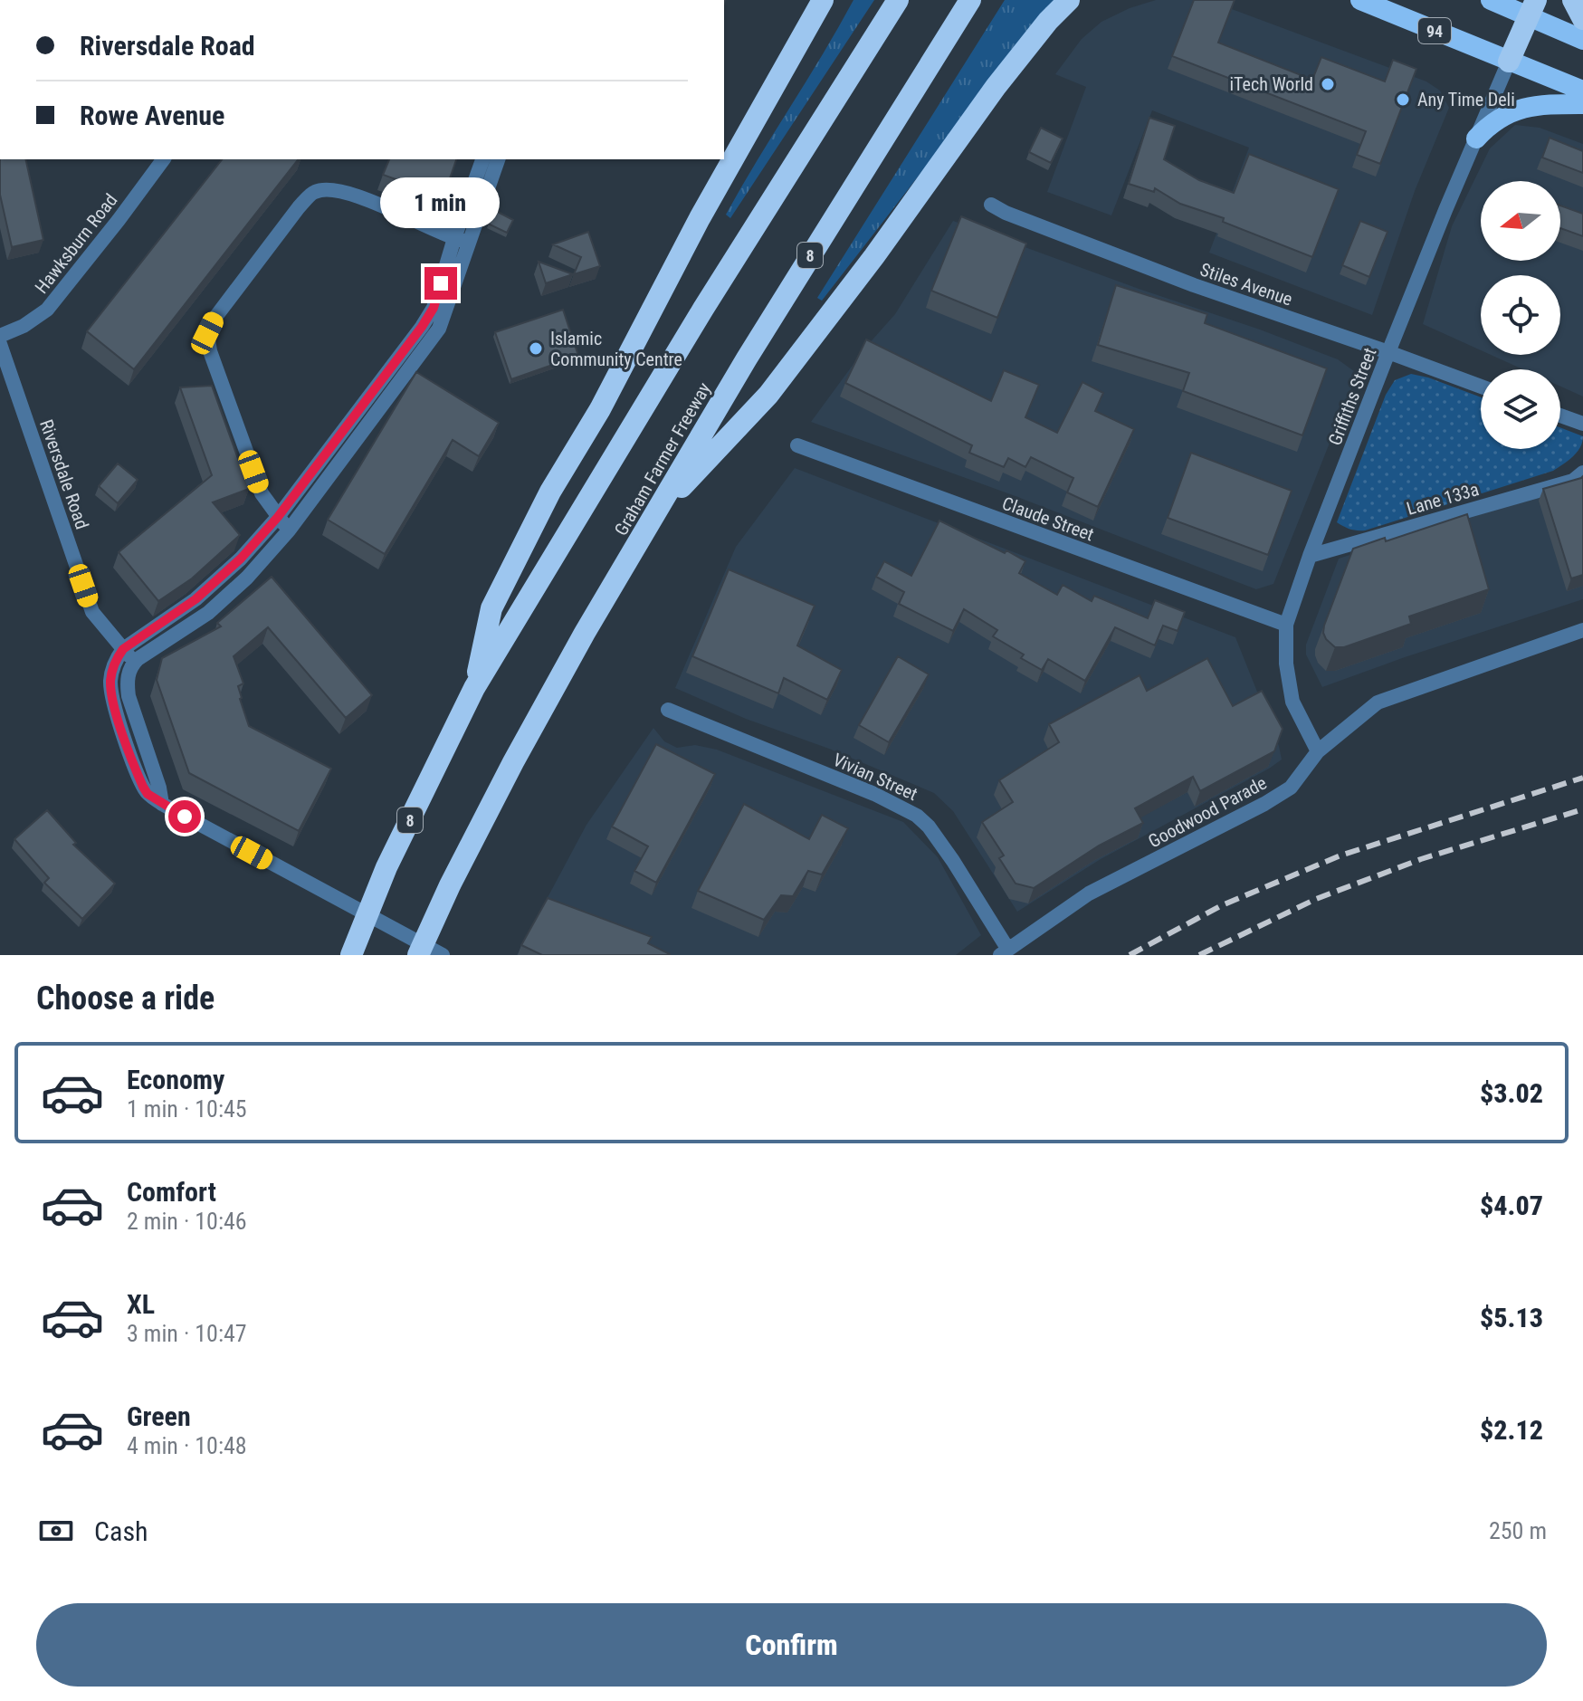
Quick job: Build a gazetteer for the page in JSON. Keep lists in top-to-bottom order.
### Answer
{
  "streets": {
    "highway": ["94", "8", "Graham Farmer Freeway"],
    "street": [
      "Hawksburn Road",
      "Stiles Avenue",
      "Griffiths Street",
      "Riversdale Road",
      "Lane 133a",
      "Claude Street",
      "Vivian Street",
      "Goodwood Parade"
    ]
  },
  "crossings": [
    ["94", "Griffiths Street"],
    ["Stiles Avenue", "Griffiths Street"],
    ["Griffiths Street", "Lane 133a"],
    ["Griffiths Street", "Claude Street"],
    ["Griffiths Street", "Goodwood Parade"],
    ["Vivian Street", "Goodwood Parade"]
  ],
  "places": ["iTech World", "Any Time Deli", "Islamic Community Centre"],
  "north": "left",
  "page": {
    "banner": ["Riversdale Road", "Rowe Avenue"],
    "bubble": "1 min",
    "heading": "Choose a ride",
    "list": [
      {
        "name": "Economy",
        "note": "1 min · 10:45",
        "value": "$3.02"
      },
      {
        "name": "Comfort",
        "note": "2 min · 10:46",
        "value": "$4.07"
      },
      {
        "name": "XL",
        "note": "3 min · 10:47",
        "value": "$5.13"
      },
      {
        "name": "Green",
        "note": "4 min · 10:48",
        "value": "$2.12"
      }
    ],
    "pay": ["Cash", "250 m"],
    "buttons": "Confirm"
  }
}
